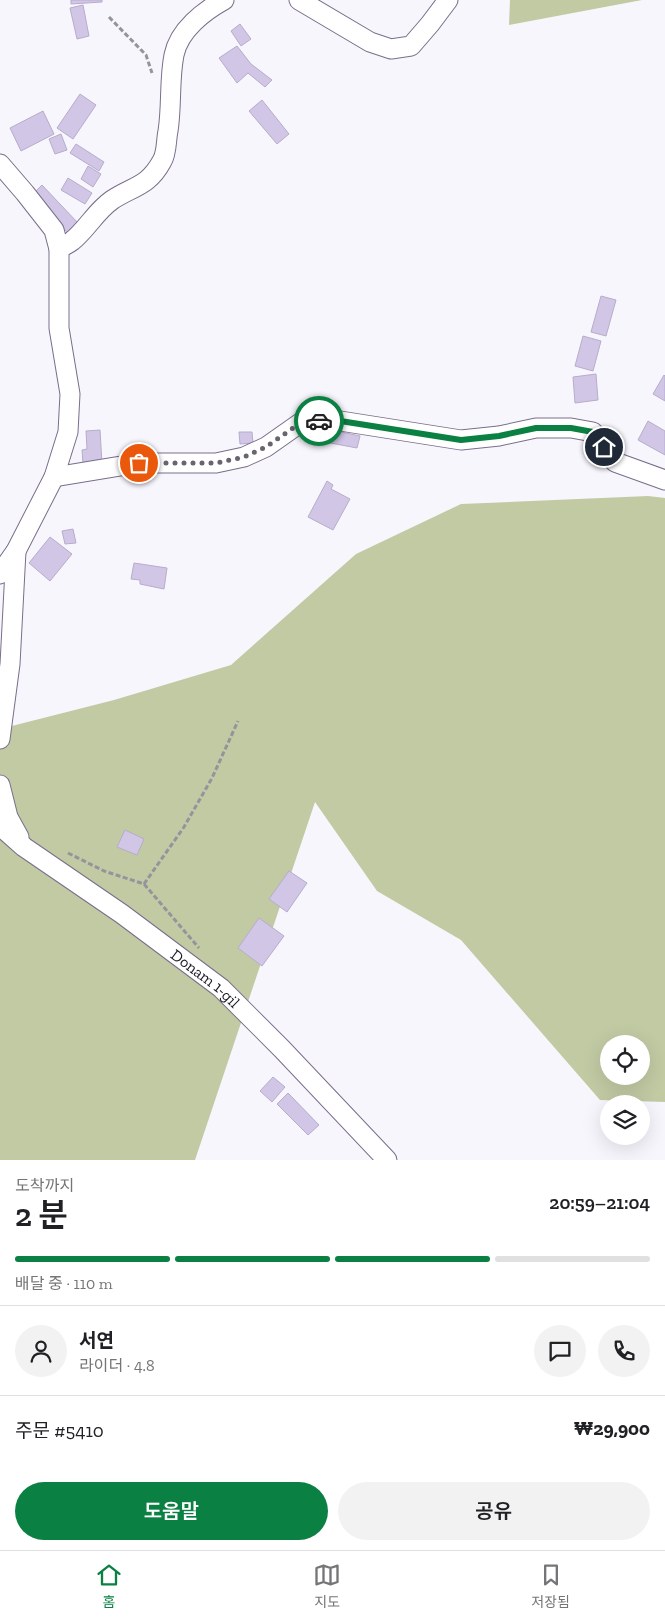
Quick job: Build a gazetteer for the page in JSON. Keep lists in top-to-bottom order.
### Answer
{
  "streets": {
    "street": ["Donam 1-gil"]
  },
  "page": {
    "heading": ["2 분", "도착까지", "20:59–21:04"],
    "panel": [
      "서연",
      "라이더 · 4.8",
      "주문 #5410",
      "₩29,900"
    ],
    "bar": "배달 중 · 110 m",
    "buttons": ["도움말", "공유"],
    "tabs": ["홈", "지도", "저장됨"]
  }
}
